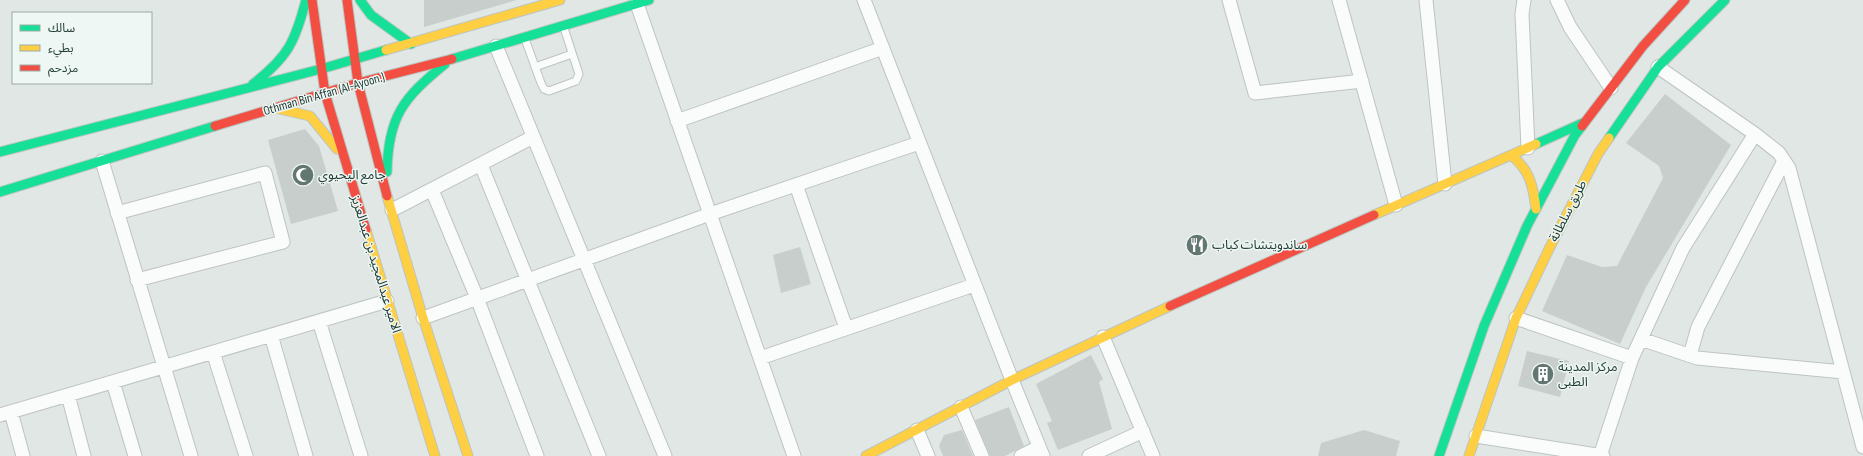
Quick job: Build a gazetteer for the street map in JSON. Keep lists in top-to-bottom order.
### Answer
{
  "streets": {
    "main road": ["Othman Bin Affan (Al-Ayoon.)", "طريق سلطانة", "الامير عبدالمجيد بن عبدالعزيز"]
  },
  "crossings": [
    ["Othman Bin Affan (Al-Ayoon.)", "الامير عبدالمجيد بن عبدالعزيز"]
  ],
  "places": {
    "mosque": ["جامع اليحيوي"],
    "restaurant": ["ساندويتشات كباب"],
    "building": ["مرکز المدینة الطبی"]
  },
  "legend": ["سالك", "بطيء", "مزدحم"]
}
